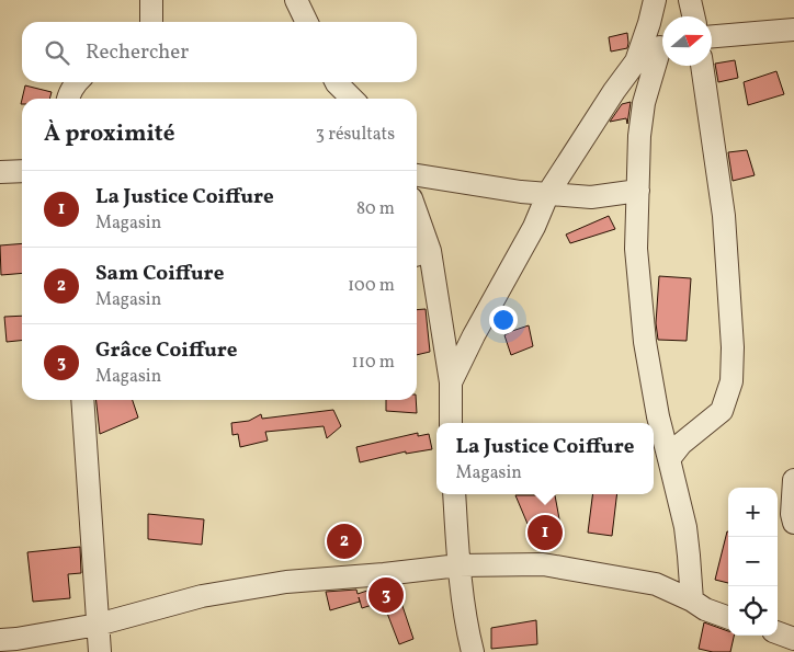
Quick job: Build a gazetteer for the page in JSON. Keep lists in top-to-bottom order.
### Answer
{
  "north": "right",
  "page": {
    "search": "Rechercher",
    "heading": ["À proximité", "3 résultats"],
    "list": [
      {
        "mark": "1",
        "name": "La Justice Coiffure",
        "note": "Magasin",
        "value": "80 m"
      },
      {
        "mark": "2",
        "name": "Sam Coiffure",
        "note": "Magasin",
        "value": "100 m"
      },
      {
        "mark": "3",
        "name": "Grâce Coiffure",
        "note": "Magasin",
        "value": "110 m"
      }
    ],
    "popup": ["La Justice Coiffure", "Magasin"],
    "map_buttons": ["+", "−"],
    "pins": ["1", "2", "3"]
  }
}
